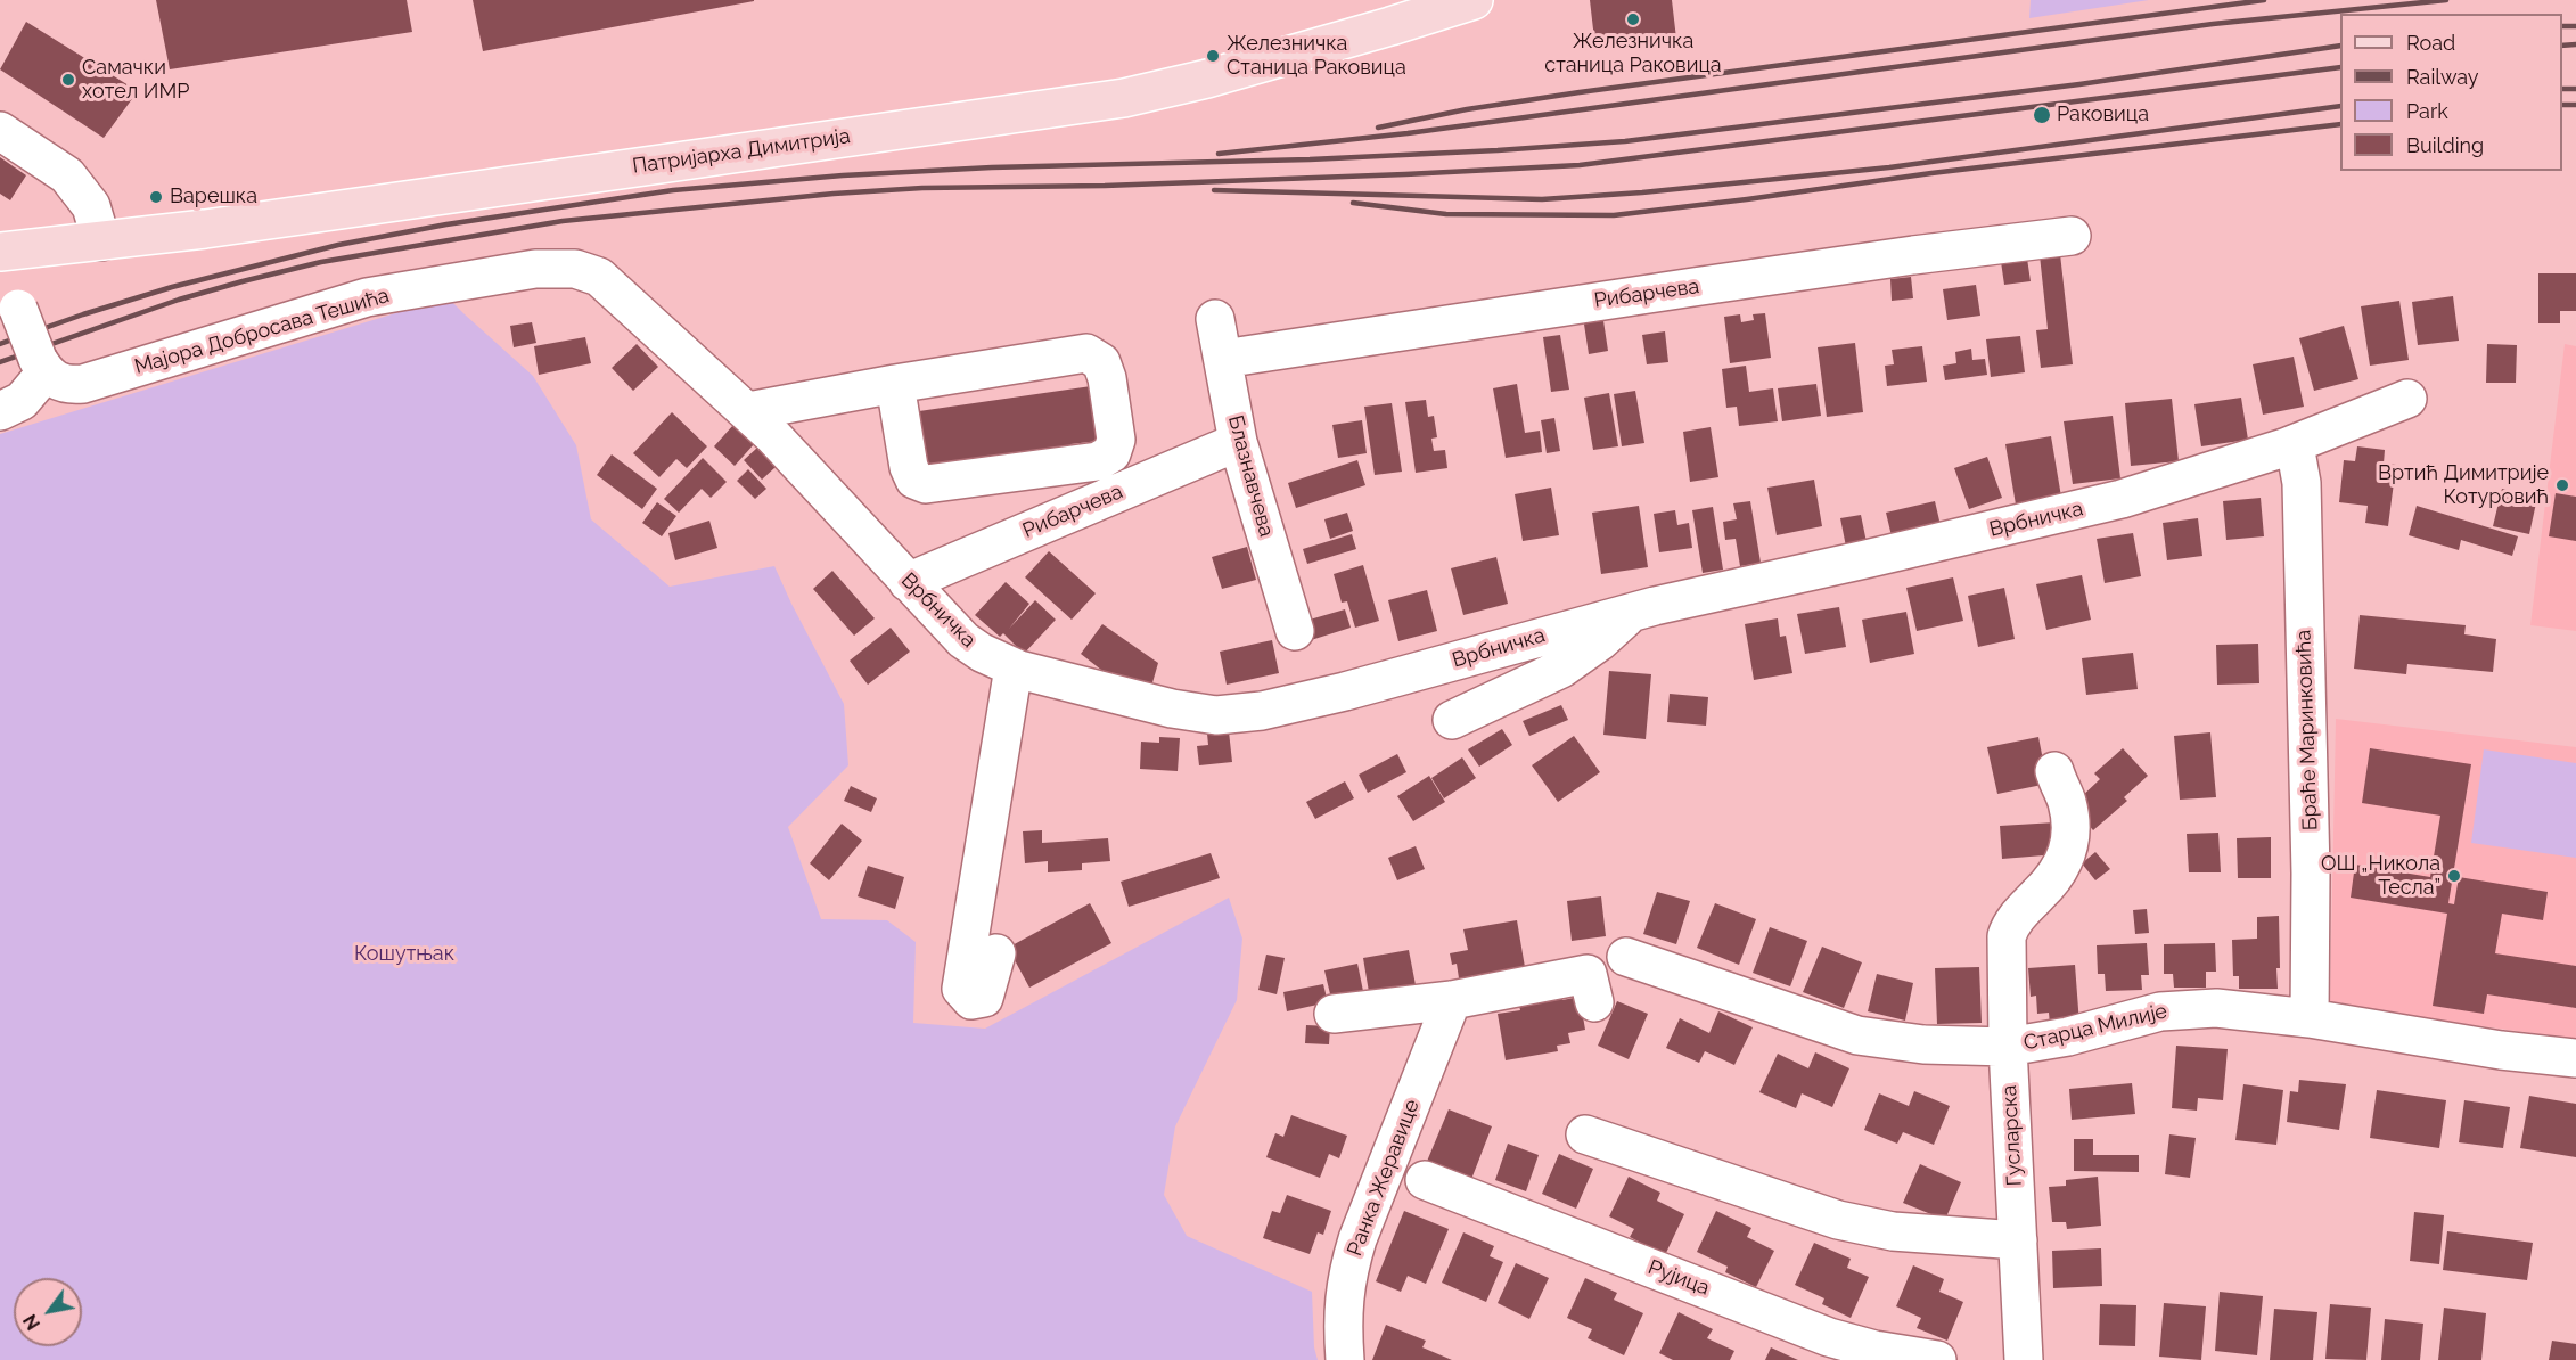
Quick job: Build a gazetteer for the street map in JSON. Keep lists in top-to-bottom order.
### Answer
{
  "streets": {
    "main road": ["Патријарха Димитрија"],
    "street": [
      "Рибарчева",
      "Мајора Добросава Тешића",
      "Блазнавчева",
      "Врбничка",
      "Браће Маринковића",
      "Старца Милије",
      "Гусларска",
      "Ранка Жеравице",
      "Рујица"
    ]
  },
  "crossings": [
    ["Рибарчева", "Блазнавчева"],
    ["Рибарчева", "Врбничка"],
    ["Мајора Добросава Тешића", "Врбничка"],
    ["Врбничка", "Браће Маринковића"],
    ["Браће Маринковића", "Старца Милије"],
    ["Старца Милије", "Гусларска"]
  ],
  "parks": ["Кошутњак"],
  "places": [
    "Железничка станица Раковица",
    "Железничка Станица Раковица",
    "Самачки хотел ИМР",
    "Раковица",
    "Варешка",
    "Вртић Димитрије Котуровић",
    "ОШ „Никола Тесла”"
  ],
  "legend": [
    "Road",
    "Railway",
    "Park",
    "Building"
  ],
  "north": "bottom left"
}
